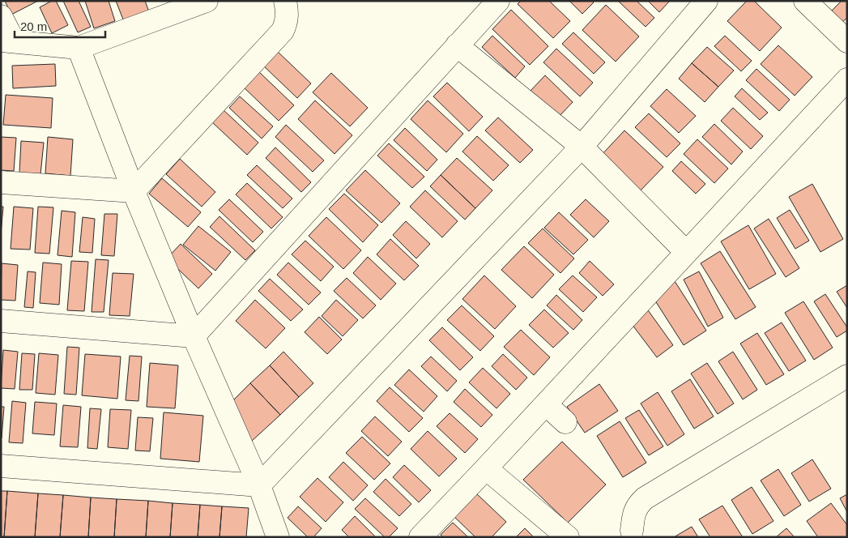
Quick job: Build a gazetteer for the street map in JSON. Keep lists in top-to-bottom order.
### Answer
{
  "scale_bar": "20 m"
}
